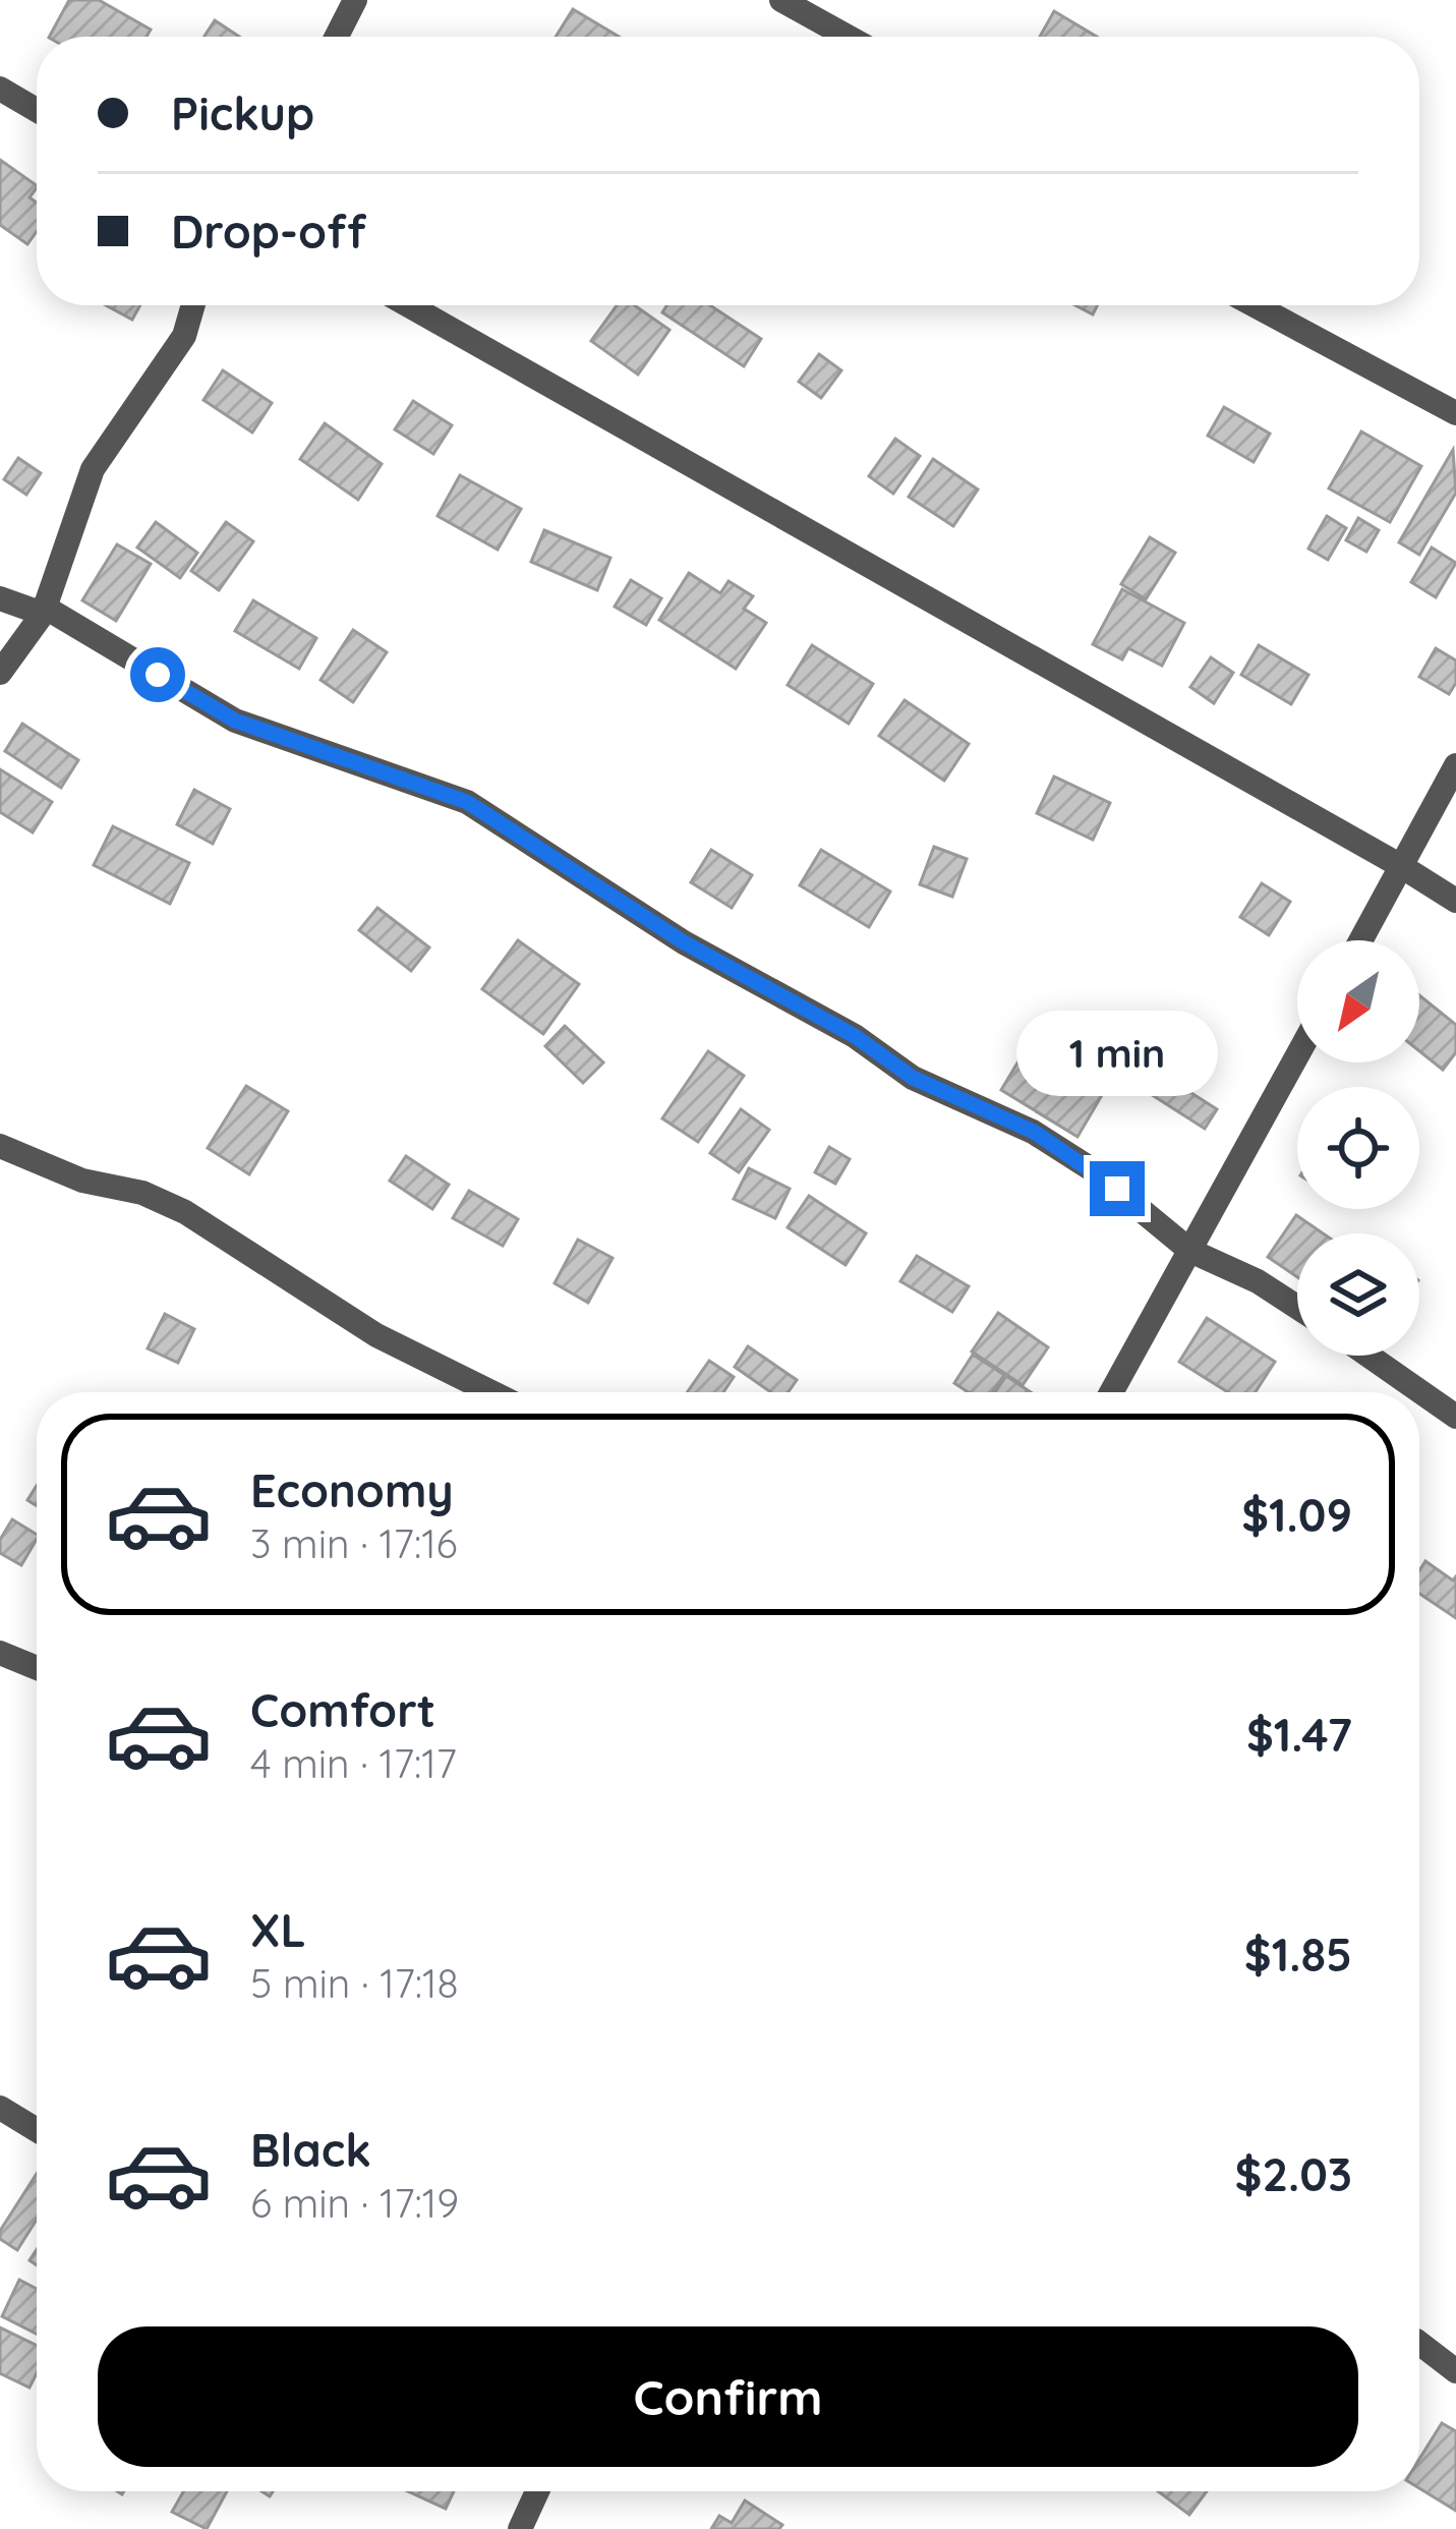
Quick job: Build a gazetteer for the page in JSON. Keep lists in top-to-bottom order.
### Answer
{
  "north": "bottom left",
  "page": {
    "banner": ["Pickup", "Drop-off"],
    "bubble": "1 min",
    "list": [
      {
        "name": "Economy",
        "note": "3 min · 17:16",
        "value": "$1.09"
      },
      {
        "name": "Comfort",
        "note": "4 min · 17:17",
        "value": "$1.47"
      },
      {
        "name": "XL",
        "note": "5 min · 17:18",
        "value": "$1.85"
      },
      {
        "name": "Black",
        "note": "6 min · 17:19",
        "value": "$2.03"
      }
    ],
    "buttons": "Confirm"
  }
}
